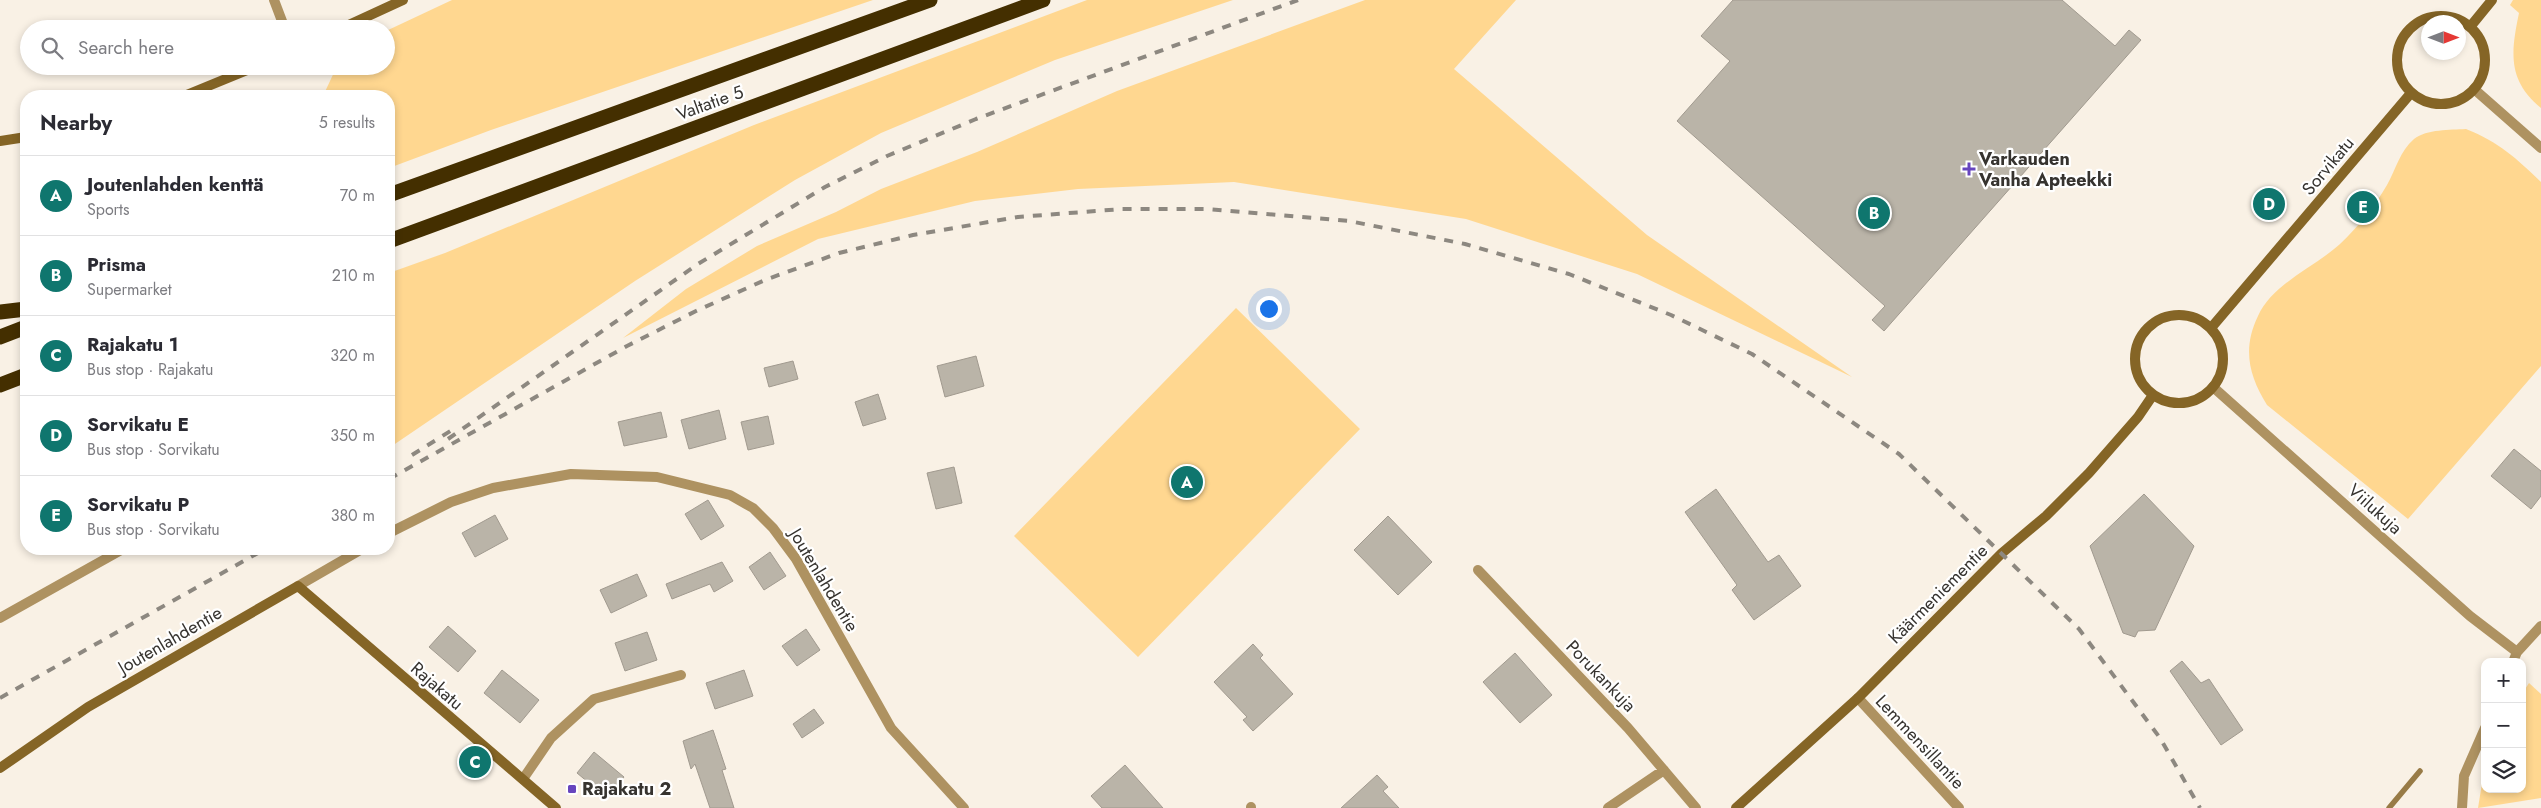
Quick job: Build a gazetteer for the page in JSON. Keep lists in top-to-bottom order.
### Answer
{
  "streets": {
    "highway": ["Valtatie 5"],
    "street": [
      "Sorvikatu",
      "Viilukuja",
      "Joutenlahdentie",
      "Käärmeniementie",
      "Porukankuja",
      "Rajakatu",
      "Lemmensillantie"
    ]
  },
  "crossings": [
    ["Sorvikatu", "Viilukuja"],
    ["Sorvikatu", "Käärmeniementie"],
    ["Viilukuja", "Käärmeniementie"],
    ["Joutenlahdentie", "Rajakatu"],
    ["Käärmeniementie", "Lemmensillantie"]
  ],
  "places": {
    "health": ["Varkauden Vanha Apteekki"],
    "transit": ["Rajakatu 2"]
  },
  "north": "right",
  "page": {
    "search": "Search here",
    "heading": ["Nearby", "5 results"],
    "list": [
      {
        "mark": "A",
        "name": "Joutenlahden kenttä",
        "note": "Sports",
        "value": "70 m"
      },
      {
        "mark": "B",
        "name": "Prisma",
        "note": "Supermarket",
        "value": "210 m"
      },
      {
        "mark": "C",
        "name": "Rajakatu 1",
        "note": "Bus stop · Rajakatu",
        "value": "320 m"
      },
      {
        "mark": "D",
        "name": "Sorvikatu E",
        "note": "Bus stop · Sorvikatu",
        "value": "350 m"
      },
      {
        "mark": "E",
        "name": "Sorvikatu P",
        "note": "Bus stop · Sorvikatu",
        "value": "380 m"
      }
    ],
    "pins": [
      "D",
      "E",
      "B",
      "A",
      "C"
    ],
    "map_buttons": ["+", "−"]
  }
}
